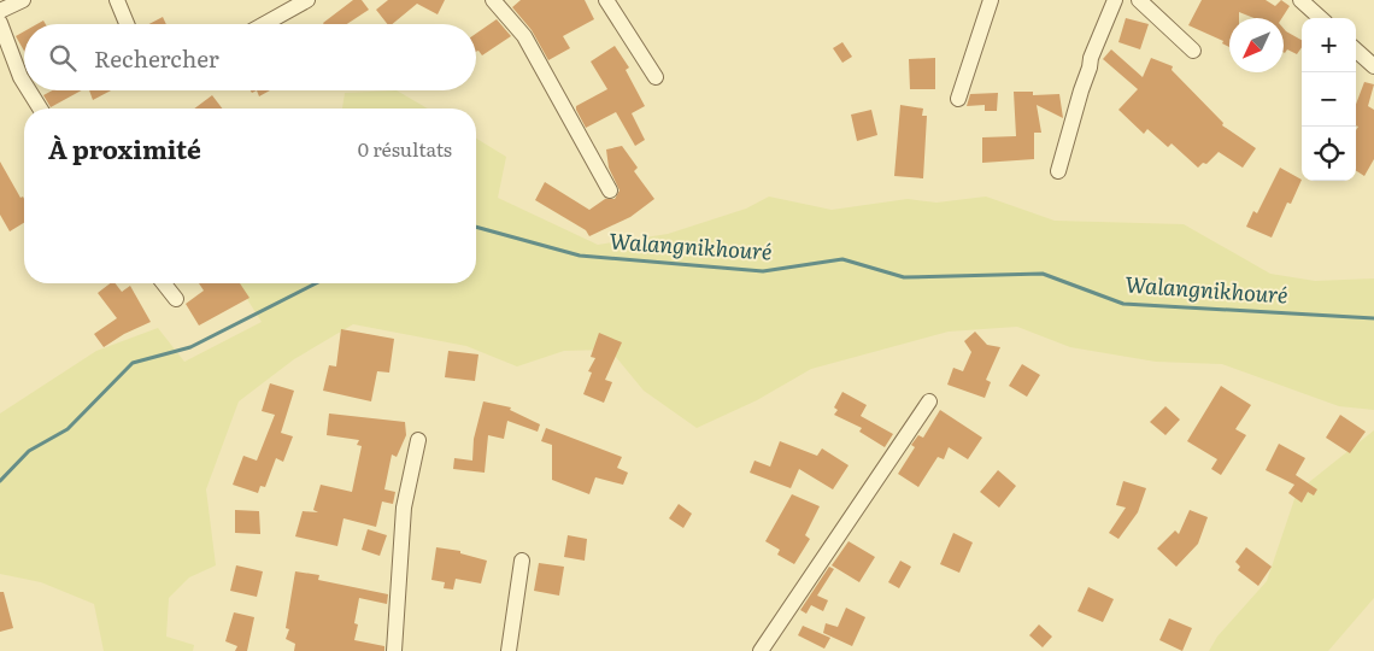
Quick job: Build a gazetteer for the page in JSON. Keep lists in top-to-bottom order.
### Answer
{
  "water": ["Walangnikhouré"],
  "north": "bottom left",
  "page": {
    "map_buttons": ["+", "−"],
    "search": "Rechercher",
    "heading": ["À proximité", "0 résultats"]
  }
}
